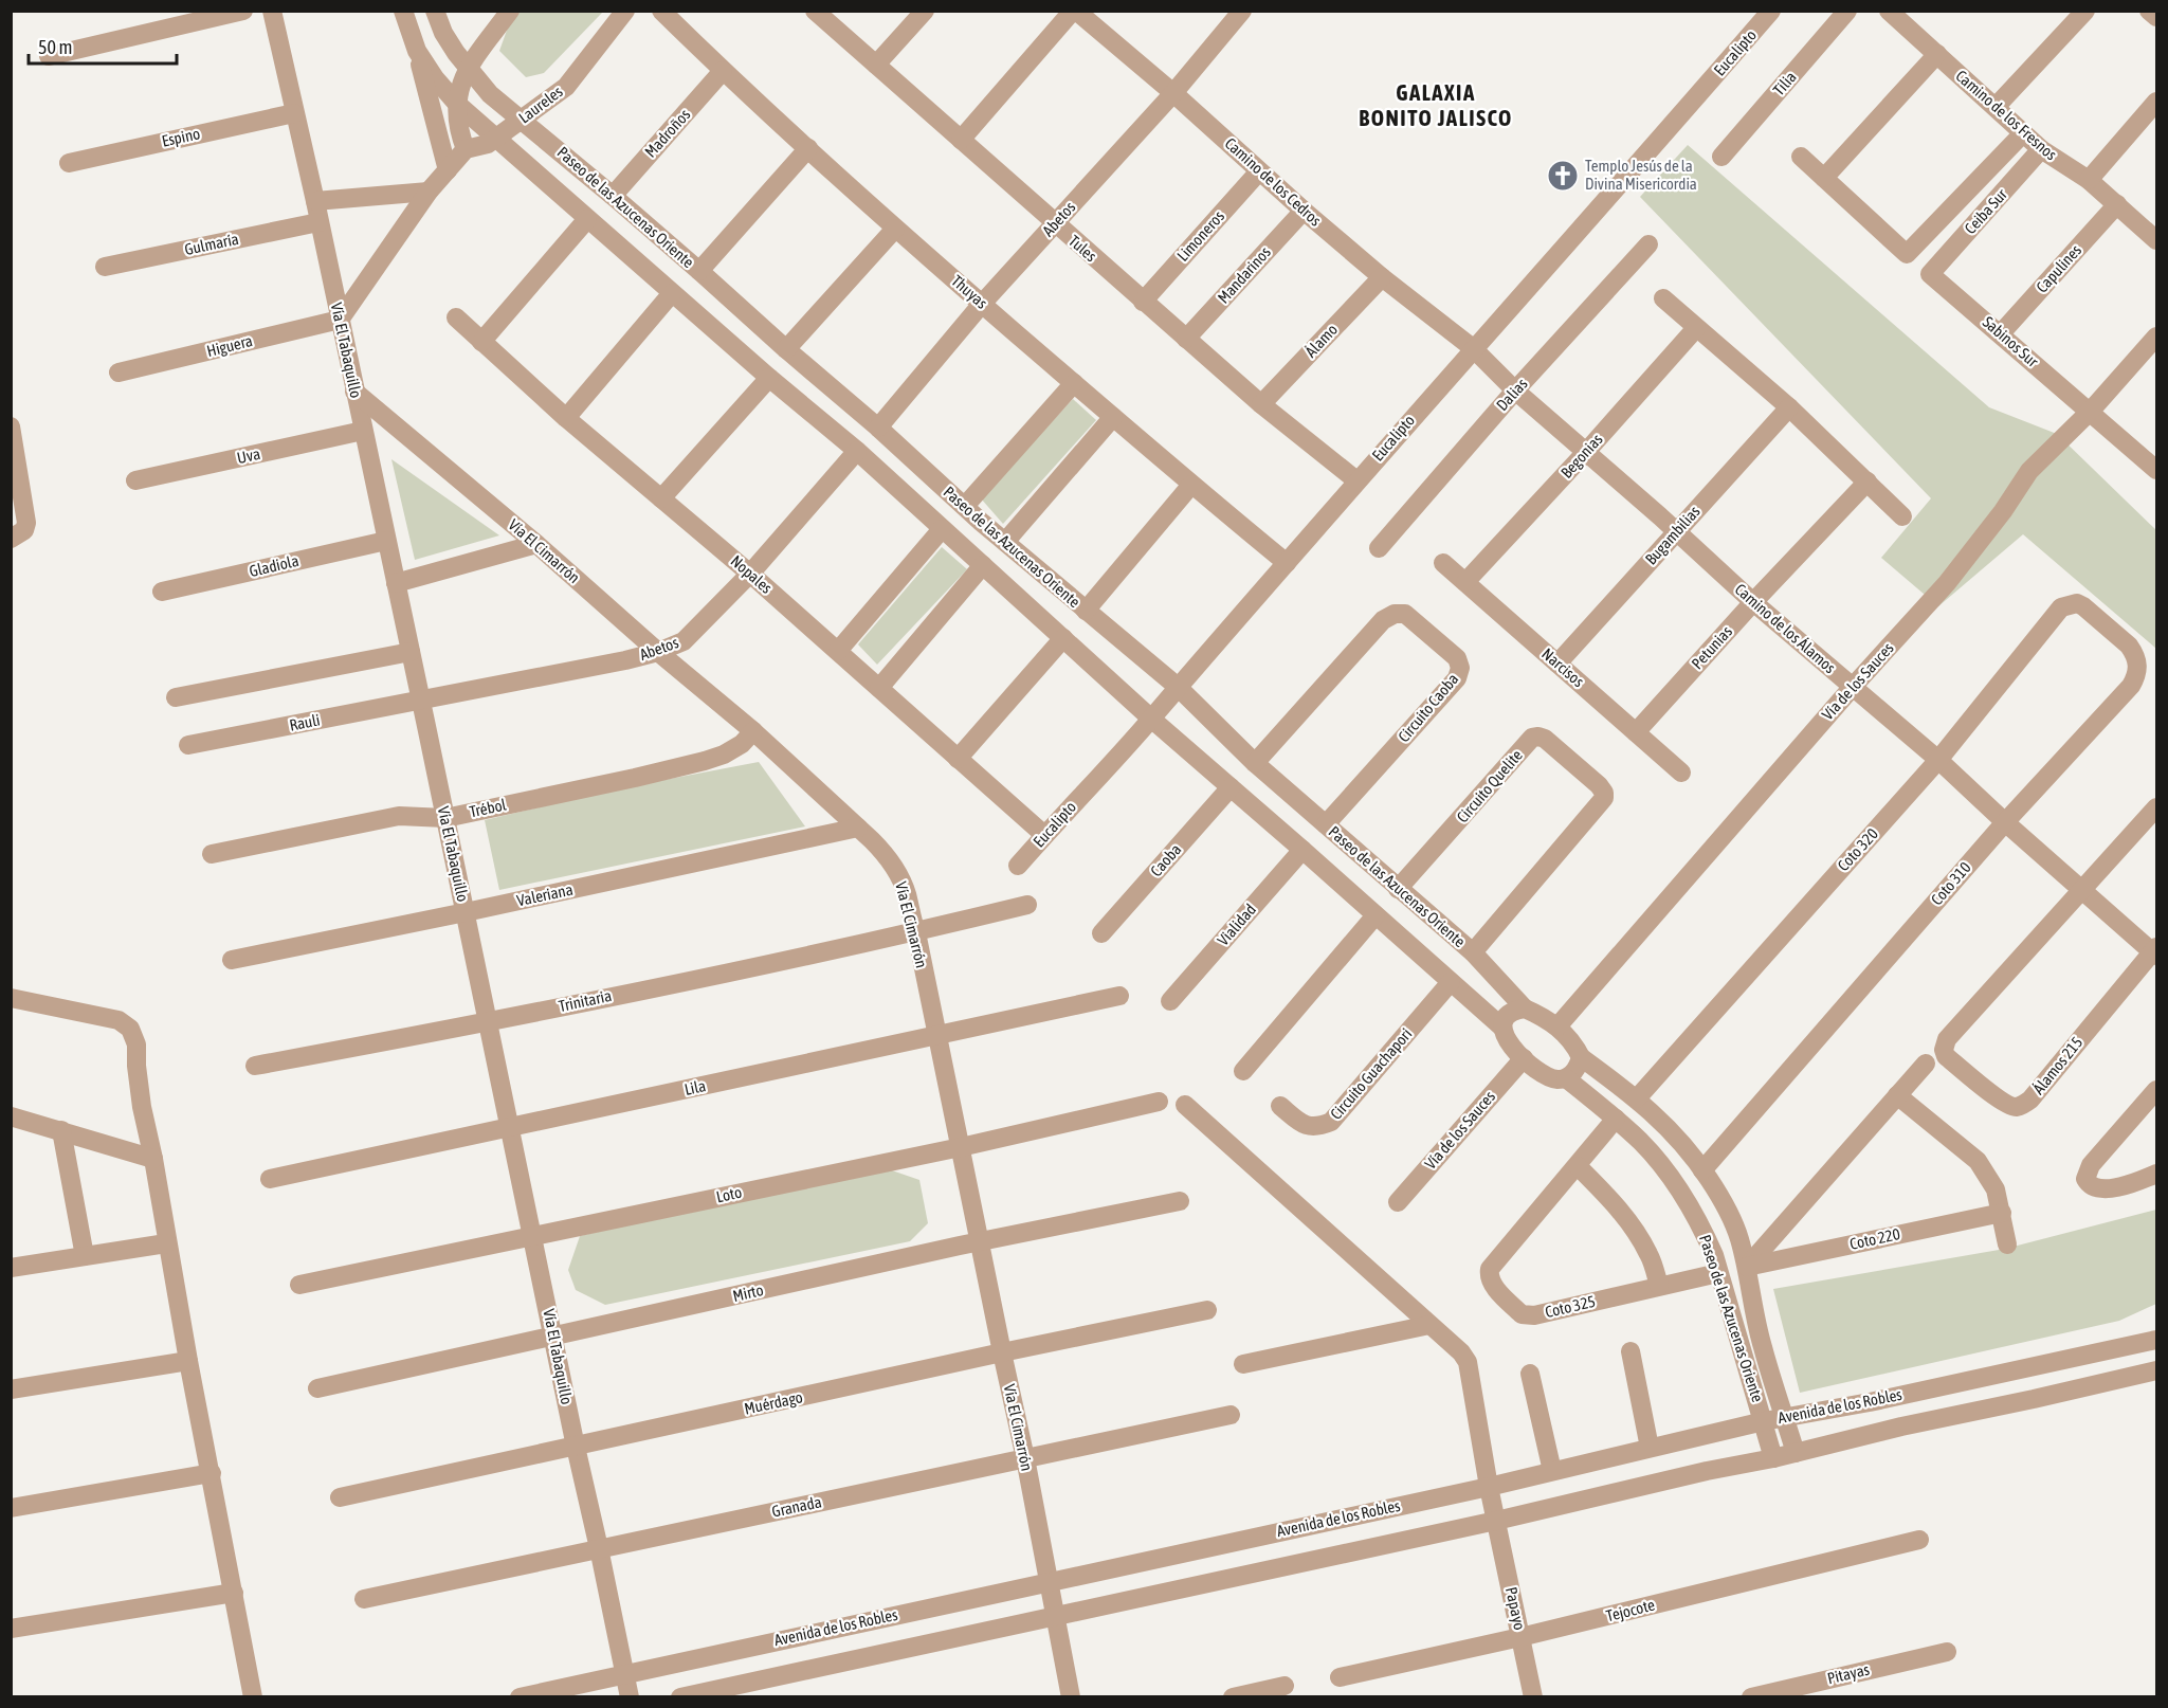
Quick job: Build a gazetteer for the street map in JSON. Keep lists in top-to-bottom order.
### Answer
{
  "streets": {
    "street": [
      "Eucalipto",
      "Tilia",
      "Laureles",
      "Camino de los Fresnos",
      "Madroños",
      "Espino",
      "Camino de los Cedros",
      "Paseo de las Azucenas Oriente",
      "Ceiba Sur",
      "Abetos",
      "Limoneros",
      "Gulmaría",
      "Tules",
      "Capulines",
      "Mandarinos",
      "Thuyas",
      "Álamo",
      "Sabinos Sur",
      "Higuera",
      "Vía El Tabaquillo",
      "Dalias",
      "Uva",
      "Begonias",
      "Bugambilias",
      "Vía El Cimarrón",
      "Gladiola",
      "Nopales",
      "Camino de los Álamos",
      "Petunias",
      "Narcisos",
      "Vía de los Sauces",
      "Circuito Caoba",
      "Rauli",
      "Circuito Quelite",
      "Trébol",
      "Coto 320",
      "Caoba",
      "Coto 310",
      "Valeriana",
      "Vialidad",
      "Trinitaria",
      "Álamos 215",
      "Circuito Guachapori",
      "Lila",
      "Loto",
      "Coto 220",
      "Mirto",
      "Coto 325",
      "Muérdago",
      "Avenida de los Robles",
      "Granada",
      "Papayo",
      "Tejocote",
      "Pitayas"
    ]
  },
  "crossings": [
    ["Eucalipto", "Camino de los Cedros"],
    ["Eucalipto", "Paseo de las Azucenas Oriente"],
    ["Eucalipto", "Tules"],
    ["Eucalipto", "Thuyas"],
    ["Eucalipto", "Nopales"],
    ["Eucalipto", "Camino de los Álamos"],
    ["Laureles", "Paseo de las Azucenas Oriente"],
    ["Laureles", "Higuera"],
    ["Laureles", "Vía El Tabaquillo"],
    ["Camino de los Fresnos", "Ceiba Sur"],
    ["Camino de los Fresnos", "Capulines"],
    ["Madroños", "Paseo de las Azucenas Oriente"],
    ["Madroños", "Thuyas"],
    ["Espino", "Vía El Tabaquillo"],
    ["Camino de los Cedros", "Abetos"],
    ["Camino de los Cedros", "Limoneros"],
    ["Camino de los Cedros", "Mandarinos"],
    ["Camino de los Cedros", "Álamo"],
    ["Camino de los Cedros", "Camino de los Álamos"],
    ["Paseo de las Azucenas Oriente", "Abetos"],
    ["Paseo de las Azucenas Oriente", "Vía de los Sauces"],
    ["Paseo de las Azucenas Oriente", "Circuito Caoba"],
    ["Paseo de las Azucenas Oriente", "Circuito Quelite"],
    ["Paseo de las Azucenas Oriente", "Coto 320"],
    ["Paseo de las Azucenas Oriente", "Caoba"],
    ["Paseo de las Azucenas Oriente", "Coto 310"],
    ["Paseo de las Azucenas Oriente", "Vialidad"],
    ["Paseo de las Azucenas Oriente", "Circuito Guachapori"],
    ["Paseo de las Azucenas Oriente", "Coto 220"],
    ["Paseo de las Azucenas Oriente", "Coto 325"],
    ["Paseo de las Azucenas Oriente", "Avenida de los Robles"],
    ["Ceiba Sur", "Sabinos Sur"],
    ["Abetos", "Tules"],
    ["Abetos", "Thuyas"],
    ["Abetos", "Vía El Tabaquillo"],
    ["Abetos", "Vía El Cimarrón"],
    ["Abetos", "Nopales"],
    ["Abetos", "Rauli"],
    ["Limoneros", "Tules"],
    ["Gulmaría", "Vía El Tabaquillo"],
    ["Tules", "Mandarinos"],
    ["Tules", "Álamo"],
    ["Capulines", "Sabinos Sur"],
    ["Sabinos Sur", "Vía de los Sauces"],
    ["Higuera", "Vía El Tabaquillo"],
    ["Vía El Tabaquillo", "Uva"],
    ["Vía El Tabaquillo", "Vía El Cimarrón"],
    ["Vía El Tabaquillo", "Gladiola"],
    ["Vía El Tabaquillo", "Rauli"],
    ["Vía El Tabaquillo", "Trébol"],
    ["Vía El Tabaquillo", "Valeriana"],
    ["Vía El Tabaquillo", "Trinitaria"],
    ["Vía El Tabaquillo", "Lila"],
    ["Vía El Tabaquillo", "Loto"],
    ["Vía El Tabaquillo", "Mirto"],
    ["Vía El Tabaquillo", "Muérdago"],
    ["Vía El Tabaquillo", "Avenida de los Robles"],
    ["Vía El Tabaquillo", "Granada"],
    ["Dalias", "Camino de los Álamos"],
    ["Begonias", "Camino de los Álamos"],
    ["Begonias", "Narcisos"],
    ["Bugambilias", "Camino de los Álamos"],
    ["Bugambilias", "Narcisos"],
    ["Vía El Cimarrón", "Trébol"],
    ["Vía El Cimarrón", "Valeriana"],
    ["Vía El Cimarrón", "Trinitaria"],
    ["Vía El Cimarrón", "Lila"],
    ["Vía El Cimarrón", "Loto"],
    ["Vía El Cimarrón", "Mirto"],
    ["Vía El Cimarrón", "Muérdago"],
    ["Vía El Cimarrón", "Avenida de los Robles"],
    ["Vía El Cimarrón", "Granada"],
    ["Camino de los Álamos", "Petunias"],
    ["Camino de los Álamos", "Vía de los Sauces"],
    ["Camino de los Álamos", "Coto 320"],
    ["Camino de los Álamos", "Coto 310"],
    ["Camino de los Álamos", "Álamos 215"],
    ["Petunias", "Narcisos"],
    ["Coto 320", "Coto 310"],
    ["Avenida de los Robles", "Papayo"],
    ["Papayo", "Tejocote"]
  ],
  "districts": ["GALAXIA BONITO JALISCO"],
  "places": {
    "church": ["Templo Jesús de la Divina Misericordia"]
  },
  "scale_bar": "50 m"
}
